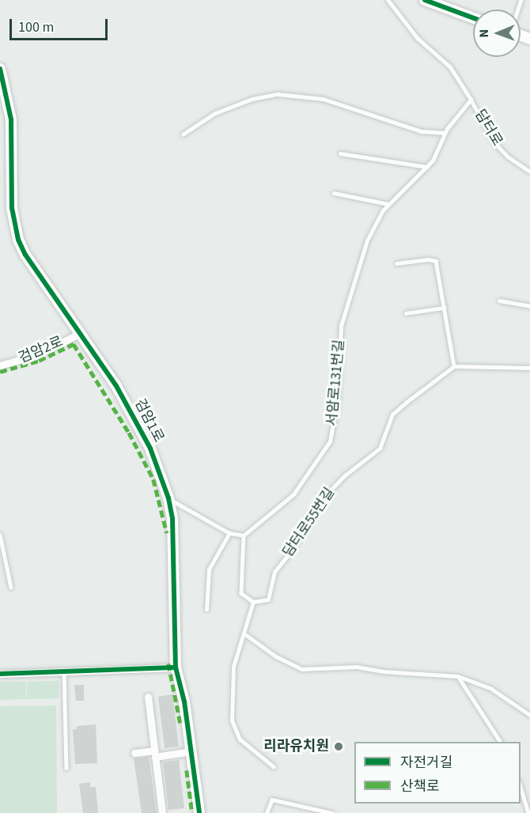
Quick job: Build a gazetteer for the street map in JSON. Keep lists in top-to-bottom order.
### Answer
{
  "streets": {
    "street": ["검암2로", "검암1로"],
    "lane": ["담터로", "서암로131번길", "담터로55번길"]
  },
  "crossings": [
    ["담터로", "서암로131번길"],
    ["검암2로", "검암1로"]
  ],
  "places": ["리라유치원"],
  "legend": ["자전거길", "산책로"],
  "scale_bar": "100 m",
  "north": "left"
}
